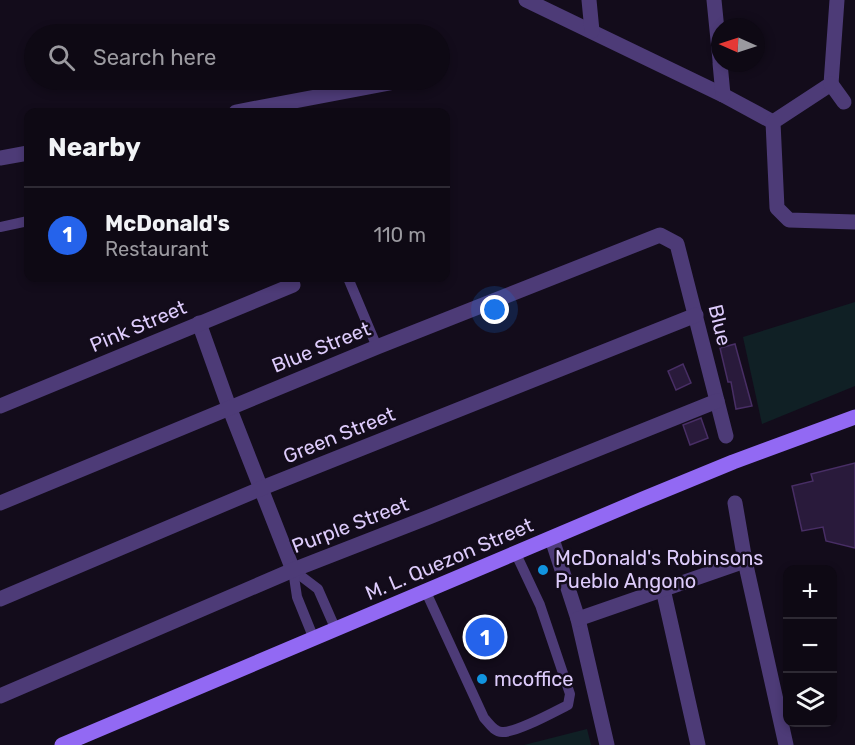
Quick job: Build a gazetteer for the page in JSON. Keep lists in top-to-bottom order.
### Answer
{
  "streets": {
    "main road": ["M. L. Quezon Street"],
    "street": [
      "Blue",
      "Pink Street",
      "Blue Street",
      "Green Street",
      "Purple Street"
    ]
  },
  "crossings": [
    ["Blue", "Blue Street"],
    ["Blue", "Green Street"],
    ["Blue", "Purple Street"]
  ],
  "places": ["McDonald's Robinsons Pueblo Angono", "mcoffice"],
  "north": "left",
  "page": {
    "search": "Search here",
    "heading": "Nearby",
    "list": [
      {
        "mark": "1",
        "name": "McDonald's",
        "note": "Restaurant",
        "value": "110 m"
      }
    ],
    "map_buttons": ["+", "−"],
    "pins": "1"
  }
}
